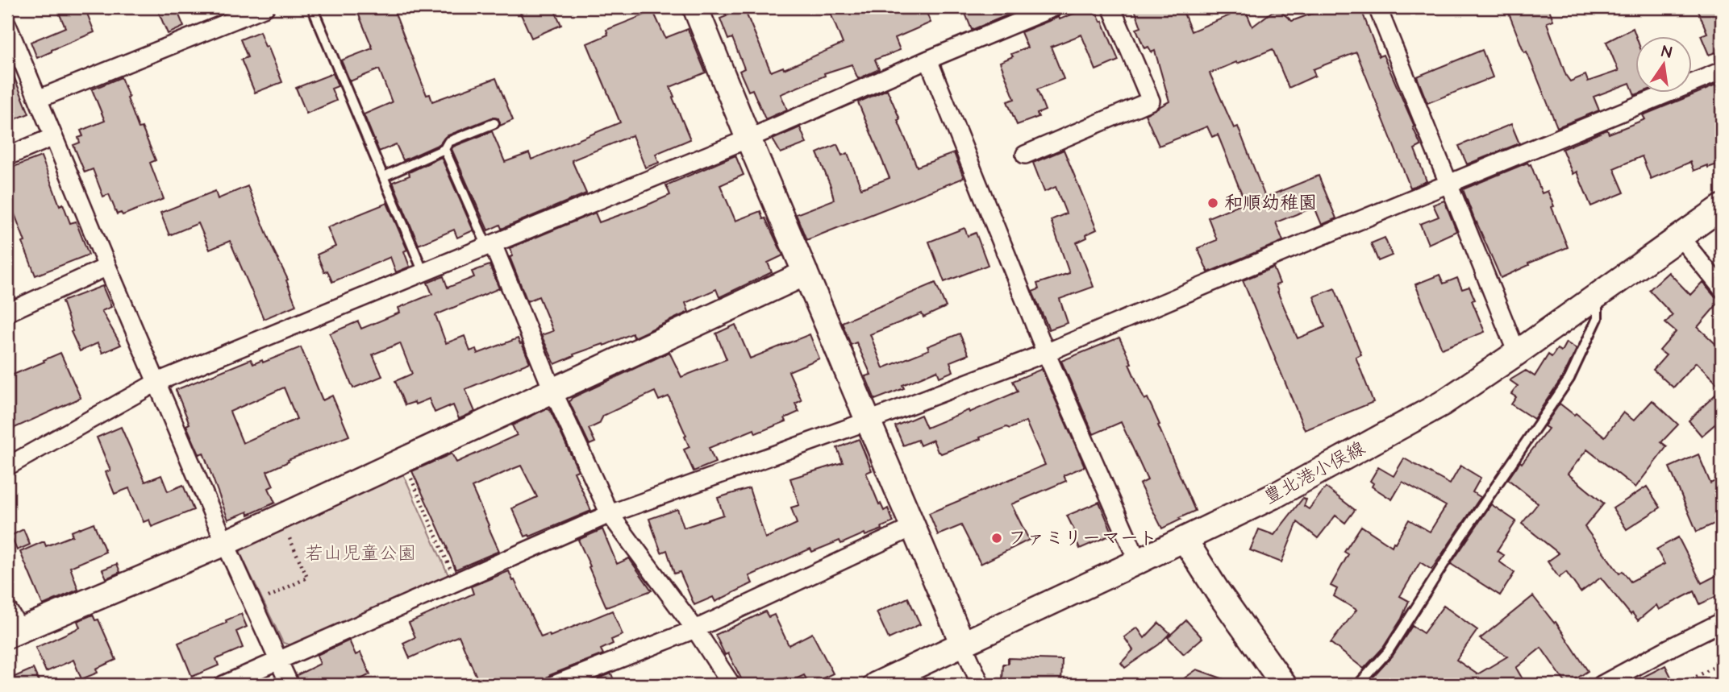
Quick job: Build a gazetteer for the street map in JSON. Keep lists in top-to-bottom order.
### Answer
{
  "streets": {
    "street": ["豊北港小俣線"]
  },
  "parks": ["若山児童公園"],
  "places": ["和順幼稚園", "ファミリーマート"],
  "north": "top"
}
